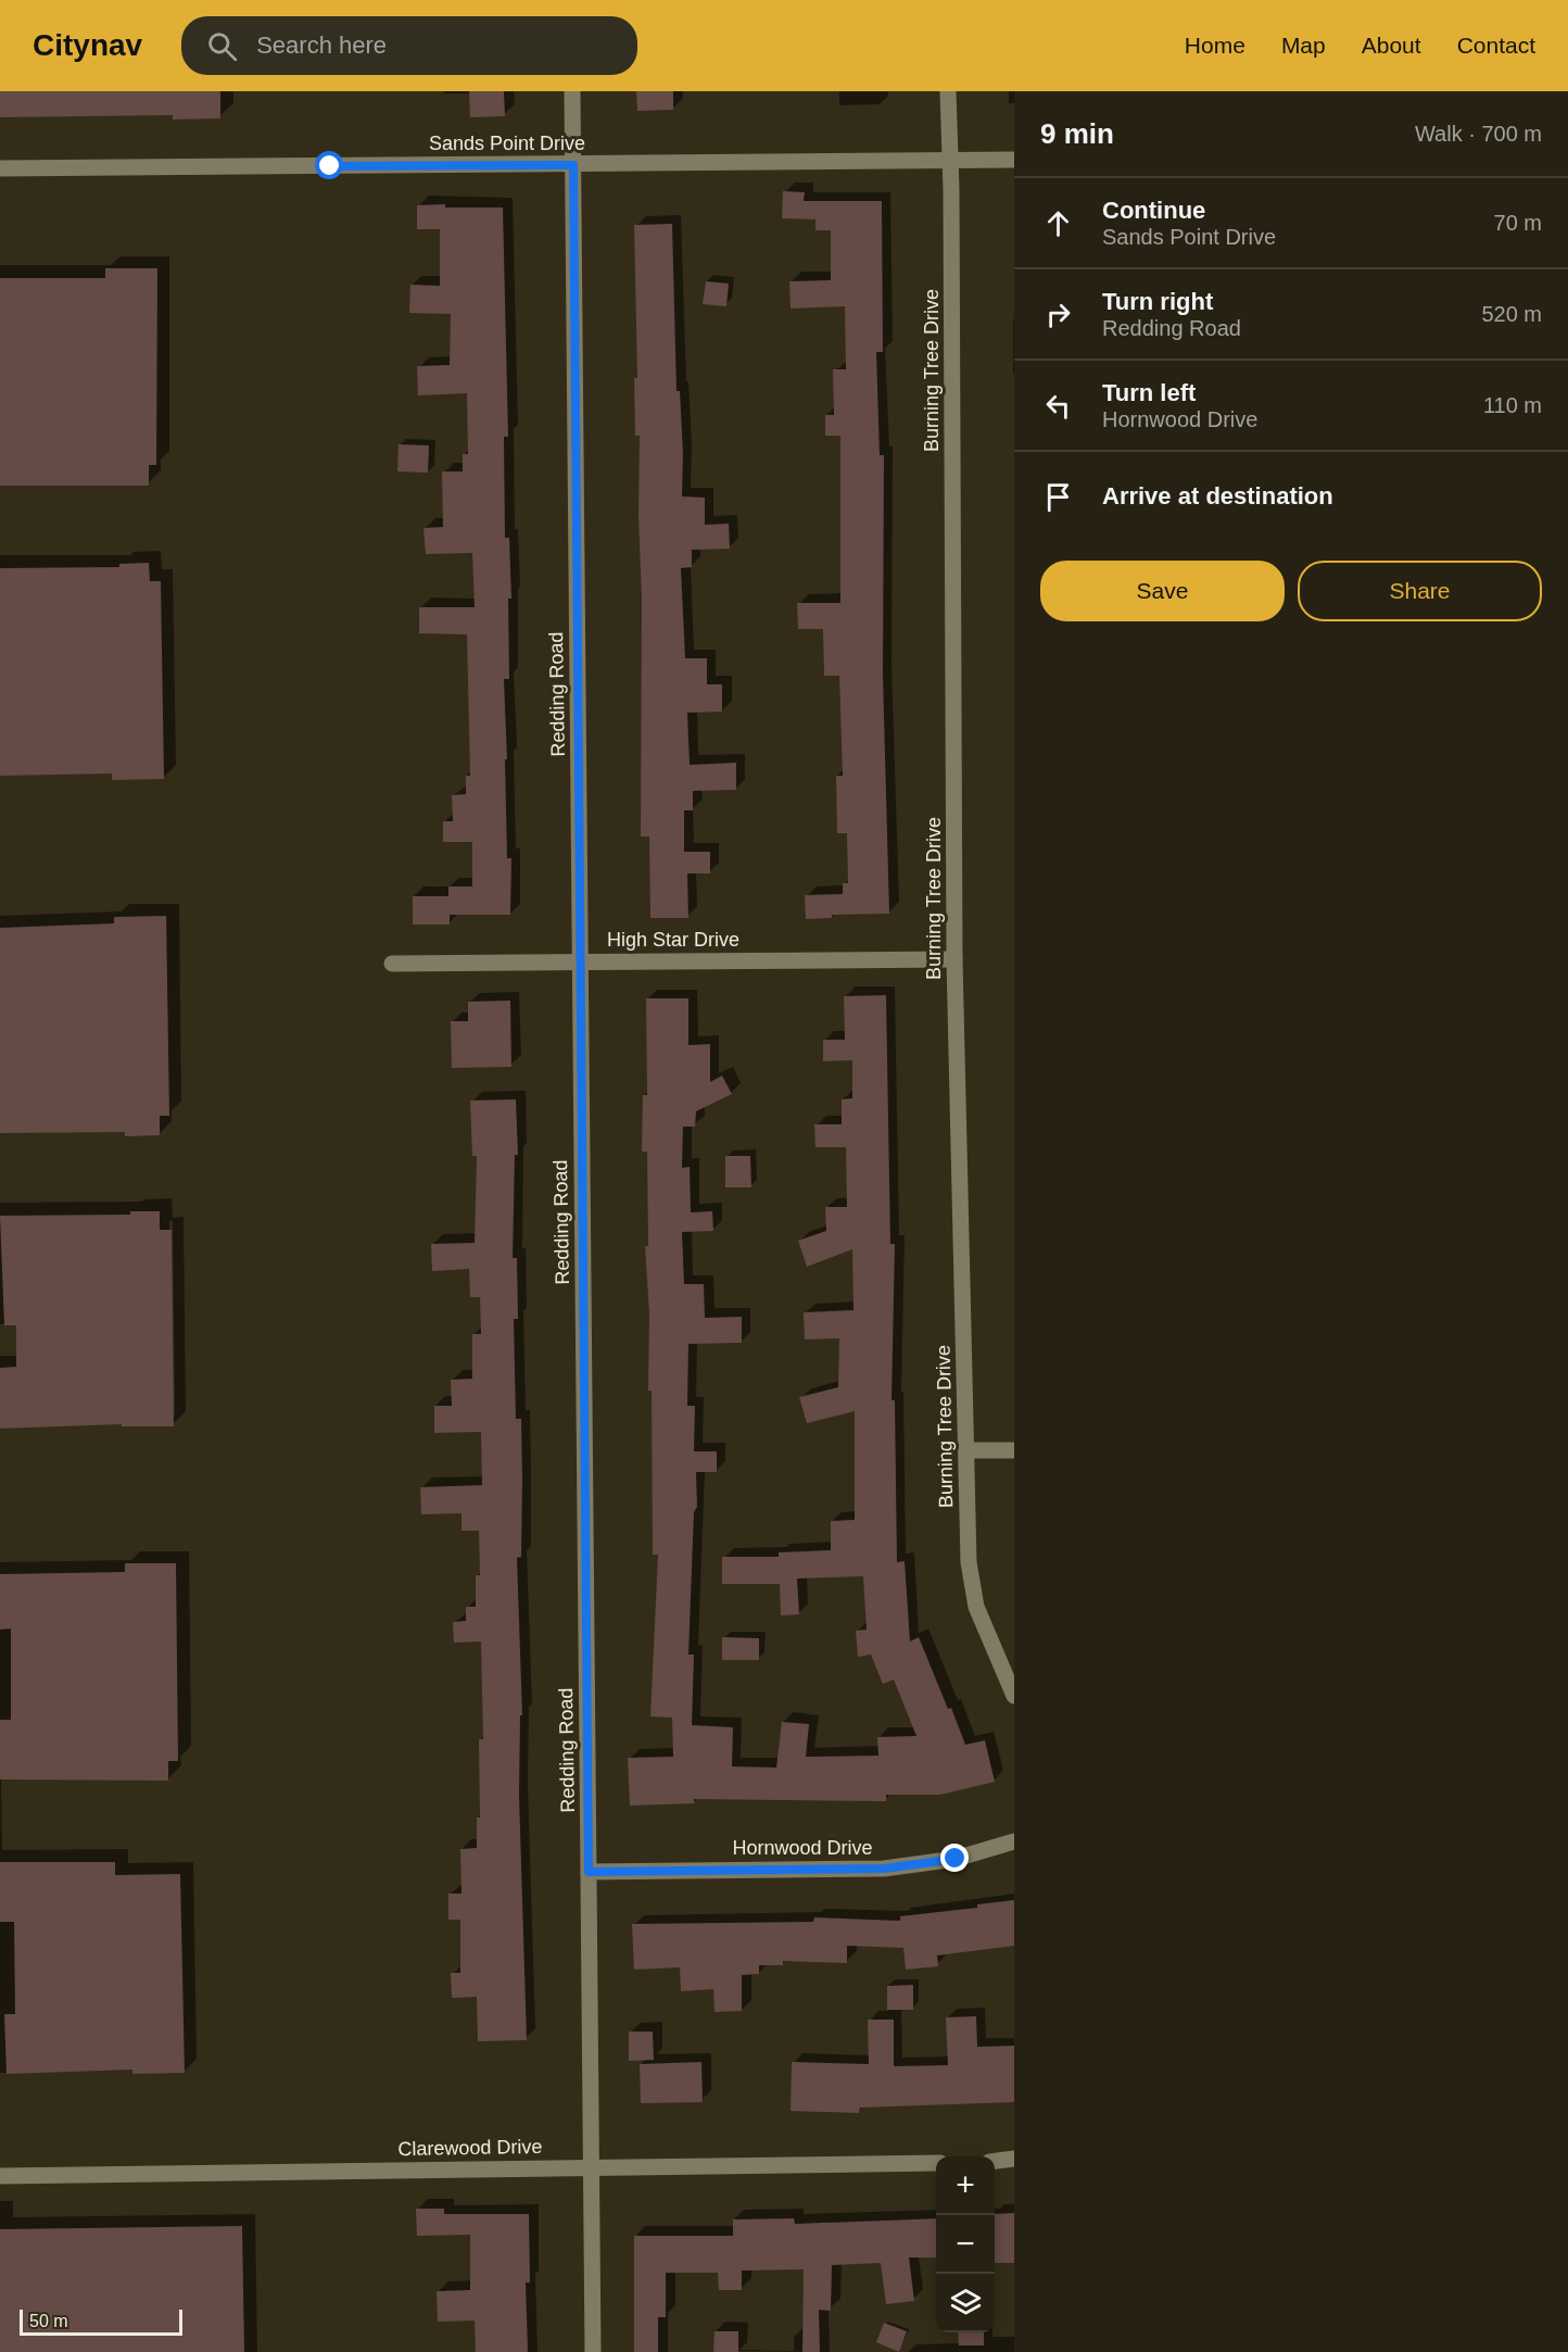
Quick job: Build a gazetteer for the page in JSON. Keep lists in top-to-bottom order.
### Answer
{
  "streets": {
    "street": [
      "Sands Point Drive",
      "Burning Tree Drive",
      "Redding Road",
      "High Star Drive",
      "Hornwood Drive",
      "Clarewood Drive"
    ]
  },
  "crossings": [
    ["Sands Point Drive", "Burning Tree Drive"],
    ["Sands Point Drive", "Redding Road"],
    ["Burning Tree Drive", "High Star Drive"],
    ["Redding Road", "High Star Drive"],
    ["Redding Road", "Hornwood Drive"],
    ["Redding Road", "Clarewood Drive"]
  ],
  "scale_bar": "50 m",
  "page": {
    "header": "Citynav",
    "search": "Search here",
    "nav": [
      "Home",
      "Map",
      "About",
      "Contact"
    ],
    "heading": ["9 min", "Walk · 700 m"],
    "list": [
      ["Continue", "Sands Point Drive", "70 m"],
      ["Turn right", "Redding Road", "520 m"],
      ["Turn left", "Hornwood Drive", "110 m"],
      "Arrive at destination"
    ],
    "buttons": ["Save", "Share"],
    "map_buttons": ["+", "−"],
    "scale": "50 m"
  }
}
